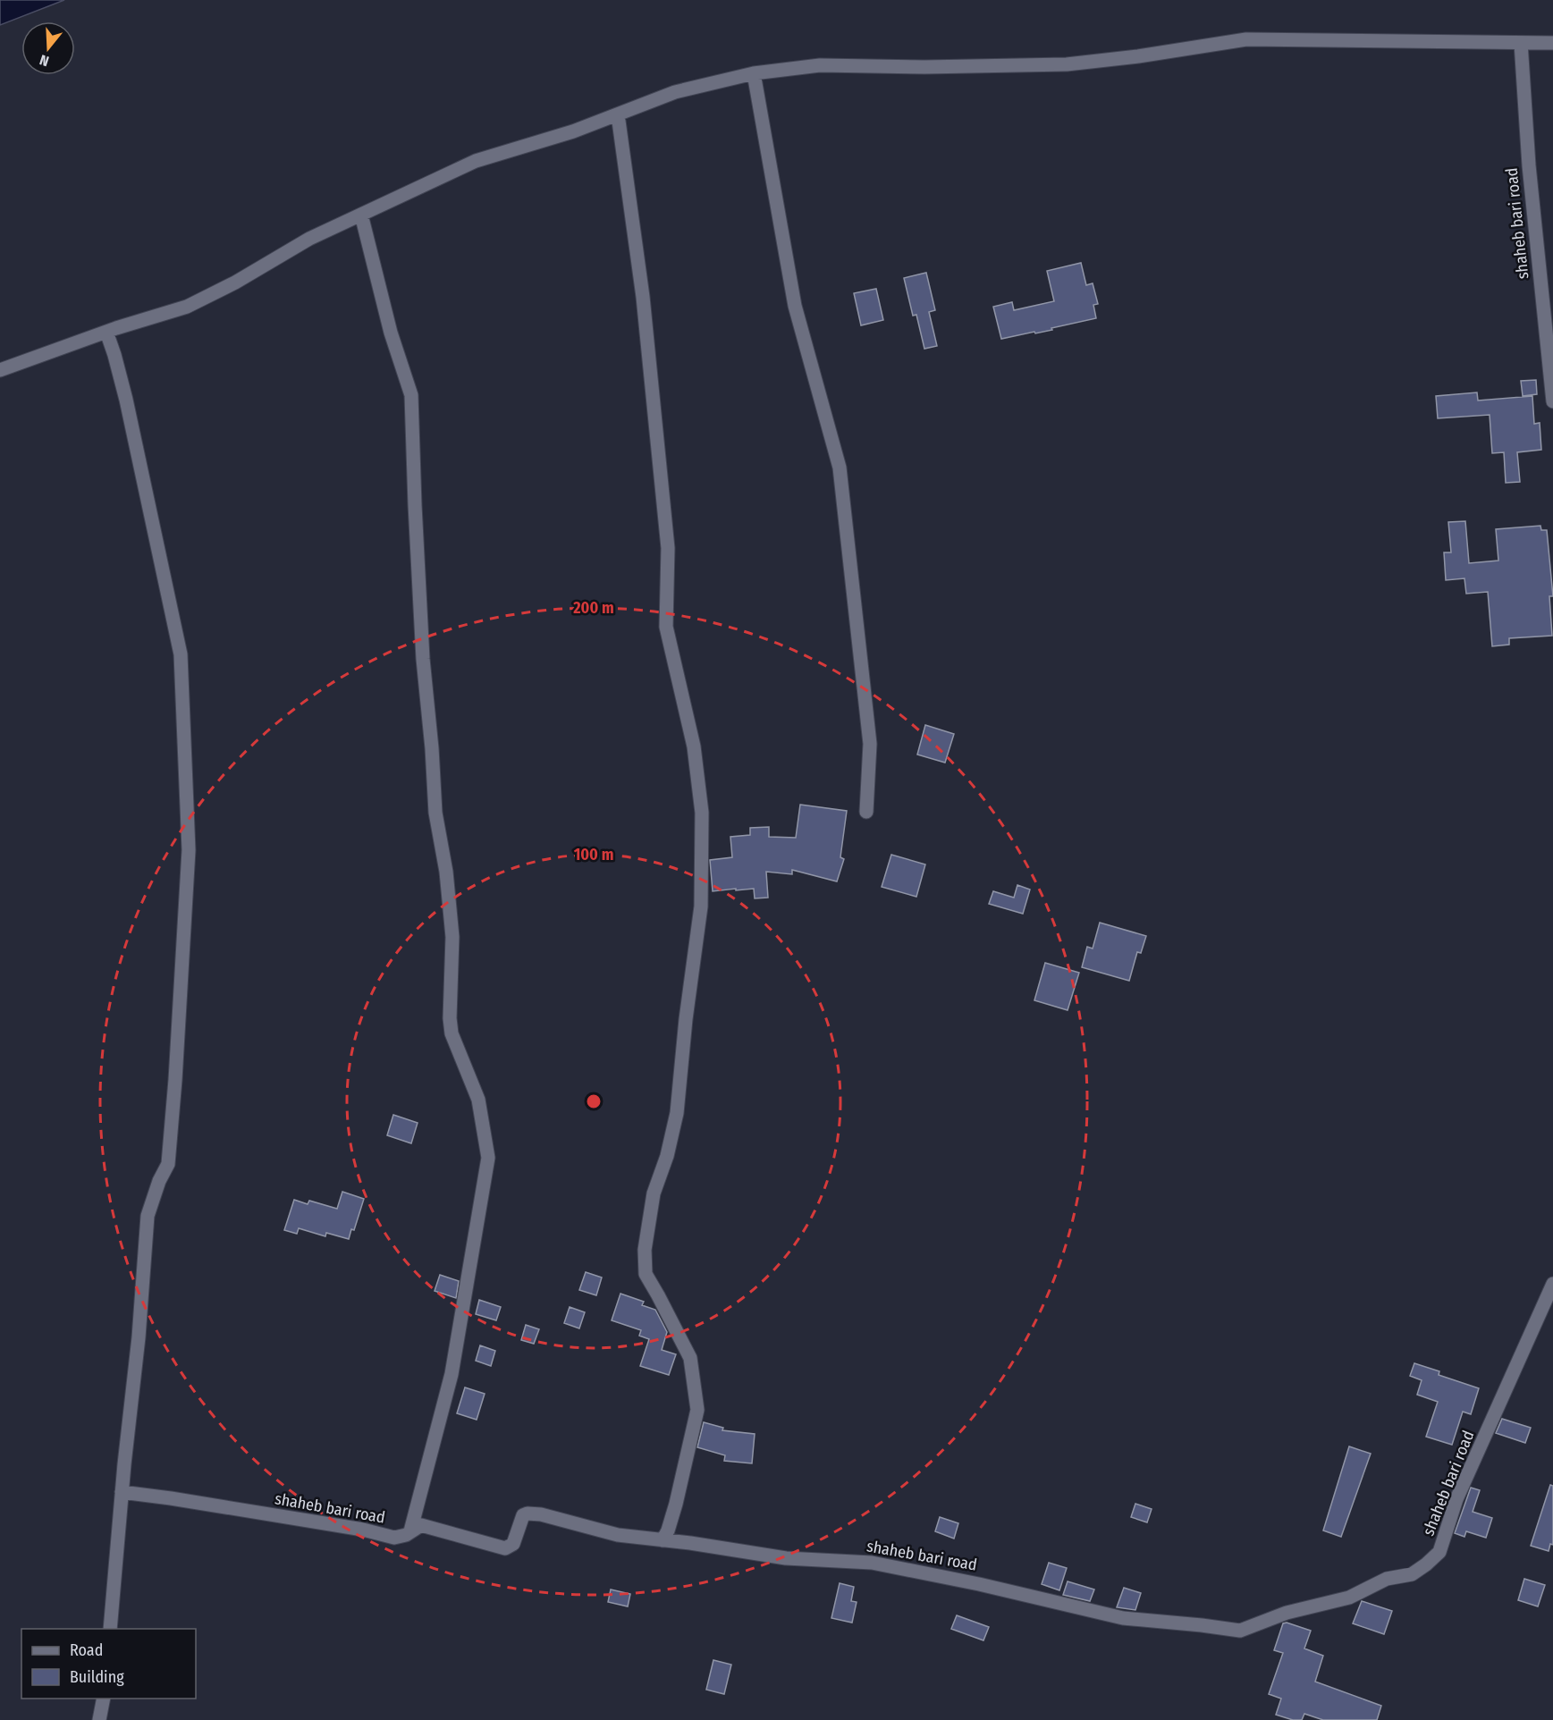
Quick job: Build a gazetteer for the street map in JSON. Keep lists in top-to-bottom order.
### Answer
{
  "streets": {
    "street": ["shaheb bari road"]
  },
  "legend": ["Road", "Building"],
  "north": "bottom",
  "rings": ["200 m", "100 m"]
}
